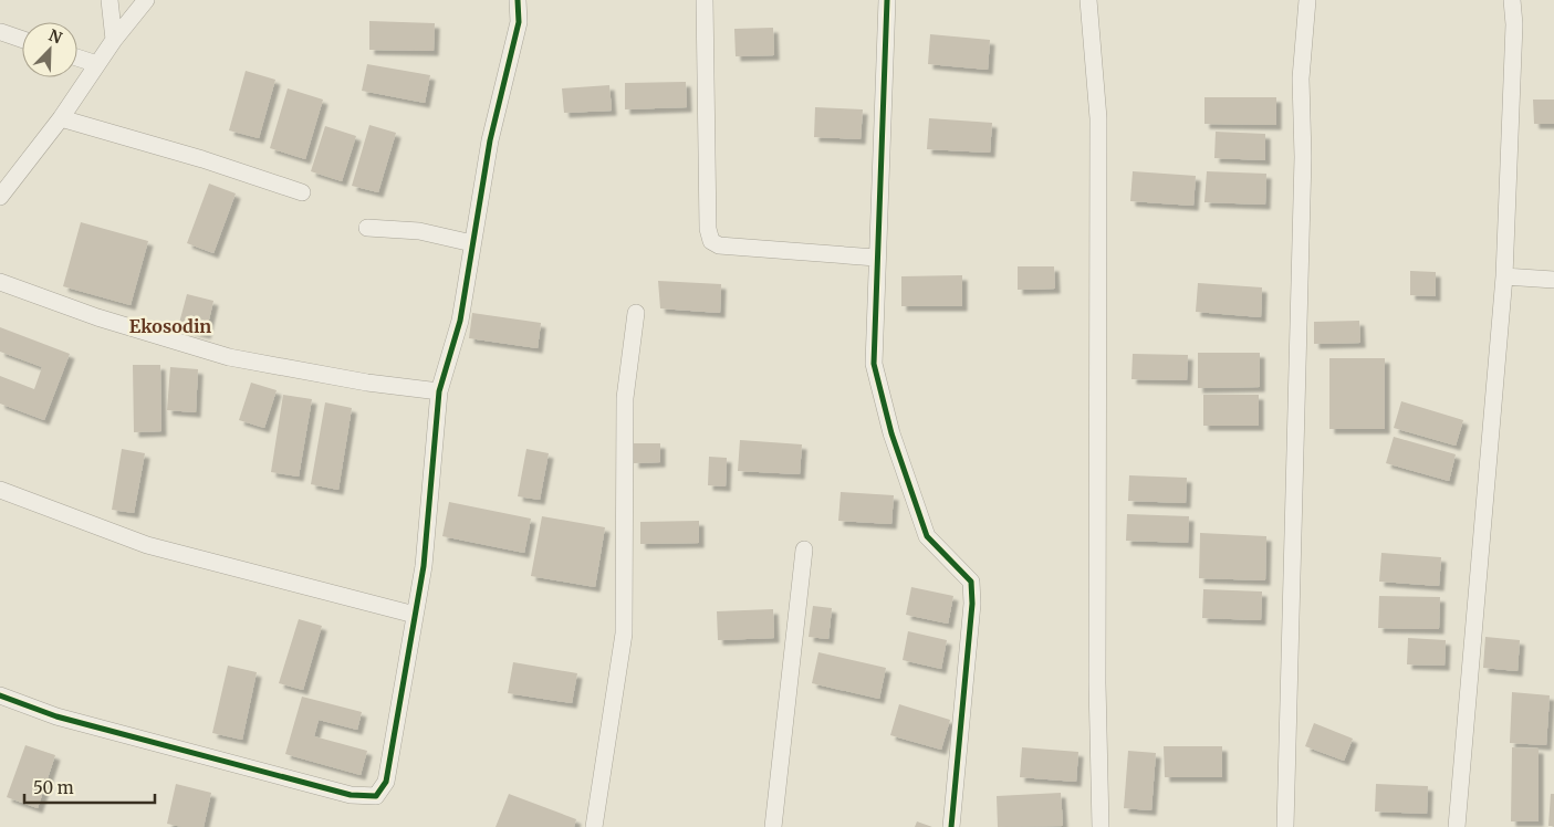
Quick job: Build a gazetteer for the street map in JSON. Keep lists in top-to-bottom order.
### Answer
{
  "districts": ["Ekosodin"],
  "scale_bar": "50 m",
  "north": "top right"
}
